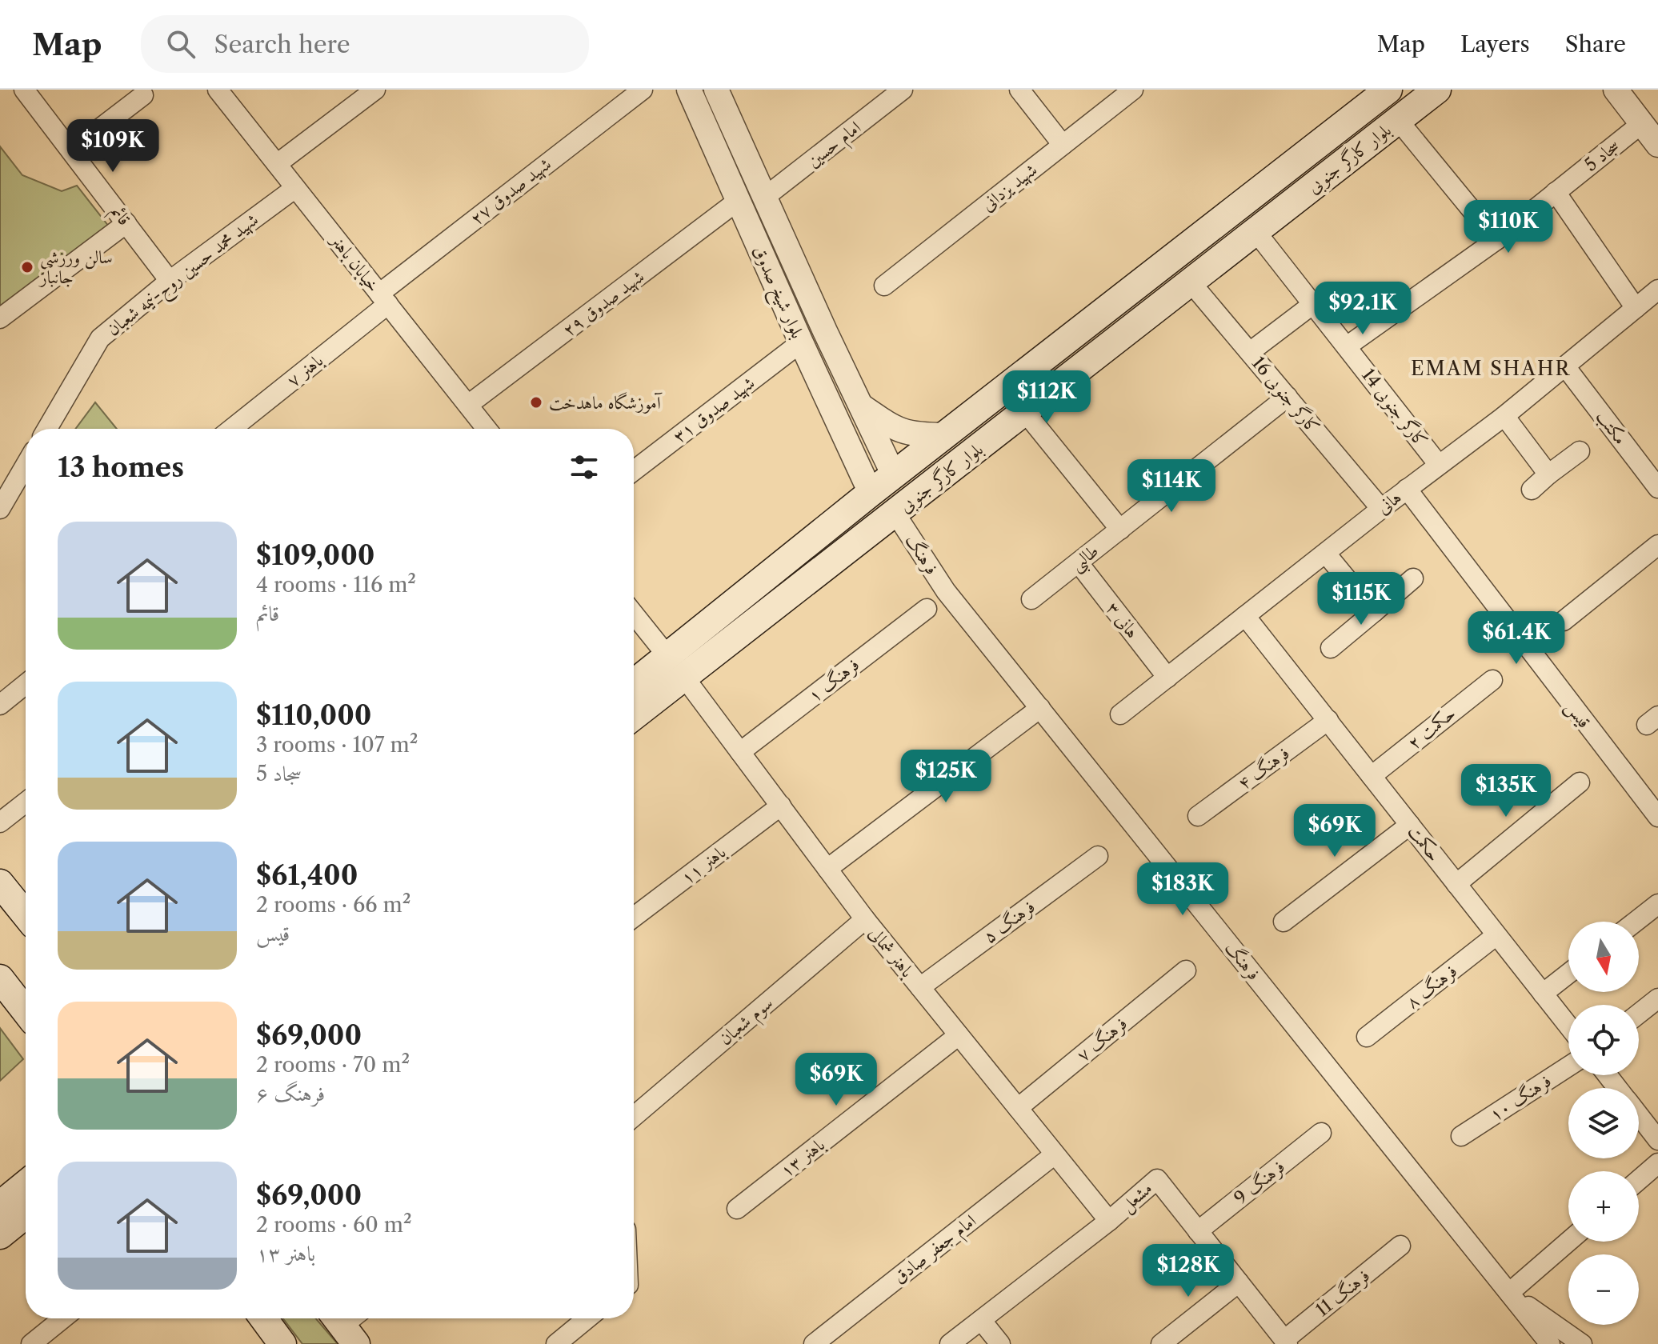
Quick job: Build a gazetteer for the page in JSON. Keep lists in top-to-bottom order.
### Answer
{
  "streets": {
    "main road": ["بلوار کارگر جنوبی"],
    "street": [
      "امام حسین",
      "سجاد 5",
      "شهید یزدانی",
      "شهید صدوق ۲۷",
      "قائم",
      "خیابان باهنر",
      "شهید محمد حسین روح-نیمه شعبان",
      "بلوار شیخ صدوق",
      "شهید صدوق ۲۹",
      "باهنر ۷",
      "کارگر جنوبی 16",
      "کارگر جنوبی 14",
      "شهید صدوق ۳۱",
      "مکتب",
      "هانی",
      "فرهنگ",
      "طالبی",
      "هانی ۳",
      "فرهنگ ۱",
      "قیس",
      "حکمت ۲",
      "فرهنگ ۴",
      "حکمت",
      "باهنر ۱۱",
      "فرهنگ ۵",
      "باهنر شمالی",
      "فرهنگ ۸",
      "سوم شعبان",
      "فرهنگ ۷",
      "فرهنگ ۱۰",
      "باهنر ۱۳",
      "فرهنگ 9",
      "مشعل",
      "امام جعفر صادق",
      "فرهنگ 11"
    ]
  },
  "crossings": [
    ["امام حسین", "بلوار شیخ صدوق"],
    ["سجاد 5", "کارگر جنوبی 14"],
    ["بلوار کارگر جنوبی", "بلوار شیخ صدوق"],
    ["بلوار کارگر جنوبی", "کارگر جنوبی 16"],
    ["بلوار کارگر جنوبی", "کارگر جنوبی 14"],
    ["بلوار کارگر جنوبی", "فرهنگ"],
    ["بلوار کارگر جنوبی", "باهنر شمالی"],
    ["شهید صدوق ۲۷", "خیابان باهنر"],
    ["شهید صدوق ۲۷", "باهنر ۷"],
    ["قائم", "شهید محمد حسین روح-نیمه شعبان"],
    ["خیابان باهنر", "شهید محمد حسین روح-نیمه شعبان"],
    ["خیابان باهنر", "شهید صدوق ۲۹"],
    ["خیابان باهنر", "باهنر ۷"],
    ["بلوار شیخ صدوق", "شهید صدوق ۲۹"],
    ["بلوار شیخ صدوق", "شهید صدوق ۳۱"],
    ["کارگر جنوبی 16", "هانی"],
    ["کارگر جنوبی 16", "طالبی"],
    ["کارگر جنوبی 14", "هانی"],
    ["مکتب", "هانی"],
    ["هانی", "هانی ۳"],
    ["هانی", "قیس"],
    ["هانی", "حکمت"],
    ["طالبی", "هانی ۳"],
    ["فرهنگ ۱", "باهنر شمالی"],
    ["حکمت ۲", "حکمت"],
    ["فرهنگ ۴", "حکمت"],
    ["حکمت", "فرهنگ ۸"],
    ["باهنر ۱۱", "باهنر شمالی"],
    ["فرهنگ ۵", "باهنر شمالی"],
    ["باهنر شمالی", "سوم شعبان"],
    ["باهنر شمالی", "فرهنگ ۷"],
    ["باهنر شمالی", "باهنر ۱۳"],
    ["باهنر شمالی", "مشعل"],
    ["باهنر شمالی", "امام جعفر صادق"],
    ["فرهنگ 9", "مشعل"],
    ["مشعل", "فرهنگ 11"]
  ],
  "districts": ["EMAM SHAHR"],
  "places": ["سالن ورزشی جانباز", "آموزشگاه ماهدخت"],
  "north": "bottom",
  "page": {
    "header": "Map",
    "search": "Search here",
    "nav": ["Map", "Layers", "Share"],
    "price": [
      "$109K",
      "$110K",
      "$92.1K",
      "$112K",
      "$114K",
      "$115K",
      "$61.4K",
      "$125K",
      "$135K",
      "$69K",
      "$183K",
      "$69K",
      "$128K"
    ],
    "heading": "13 homes",
    "list": [
      {
        "name": "$109,000",
        "note": "4 rooms · 116 m² · قائم"
      },
      {
        "name": "$110,000",
        "note": "3 rooms · 107 m² · سجاد 5"
      },
      {
        "name": "$61,400",
        "note": "2 rooms · 66 m² · قیس"
      },
      {
        "name": "$69,000",
        "note": "2 rooms · 70 m² · فرهنگ ۶"
      },
      {
        "name": "$69,000",
        "note": "2 rooms · 60 m² · باهنر ۱۳"
      }
    ],
    "map_buttons": ["+", "−"]
  }
}
